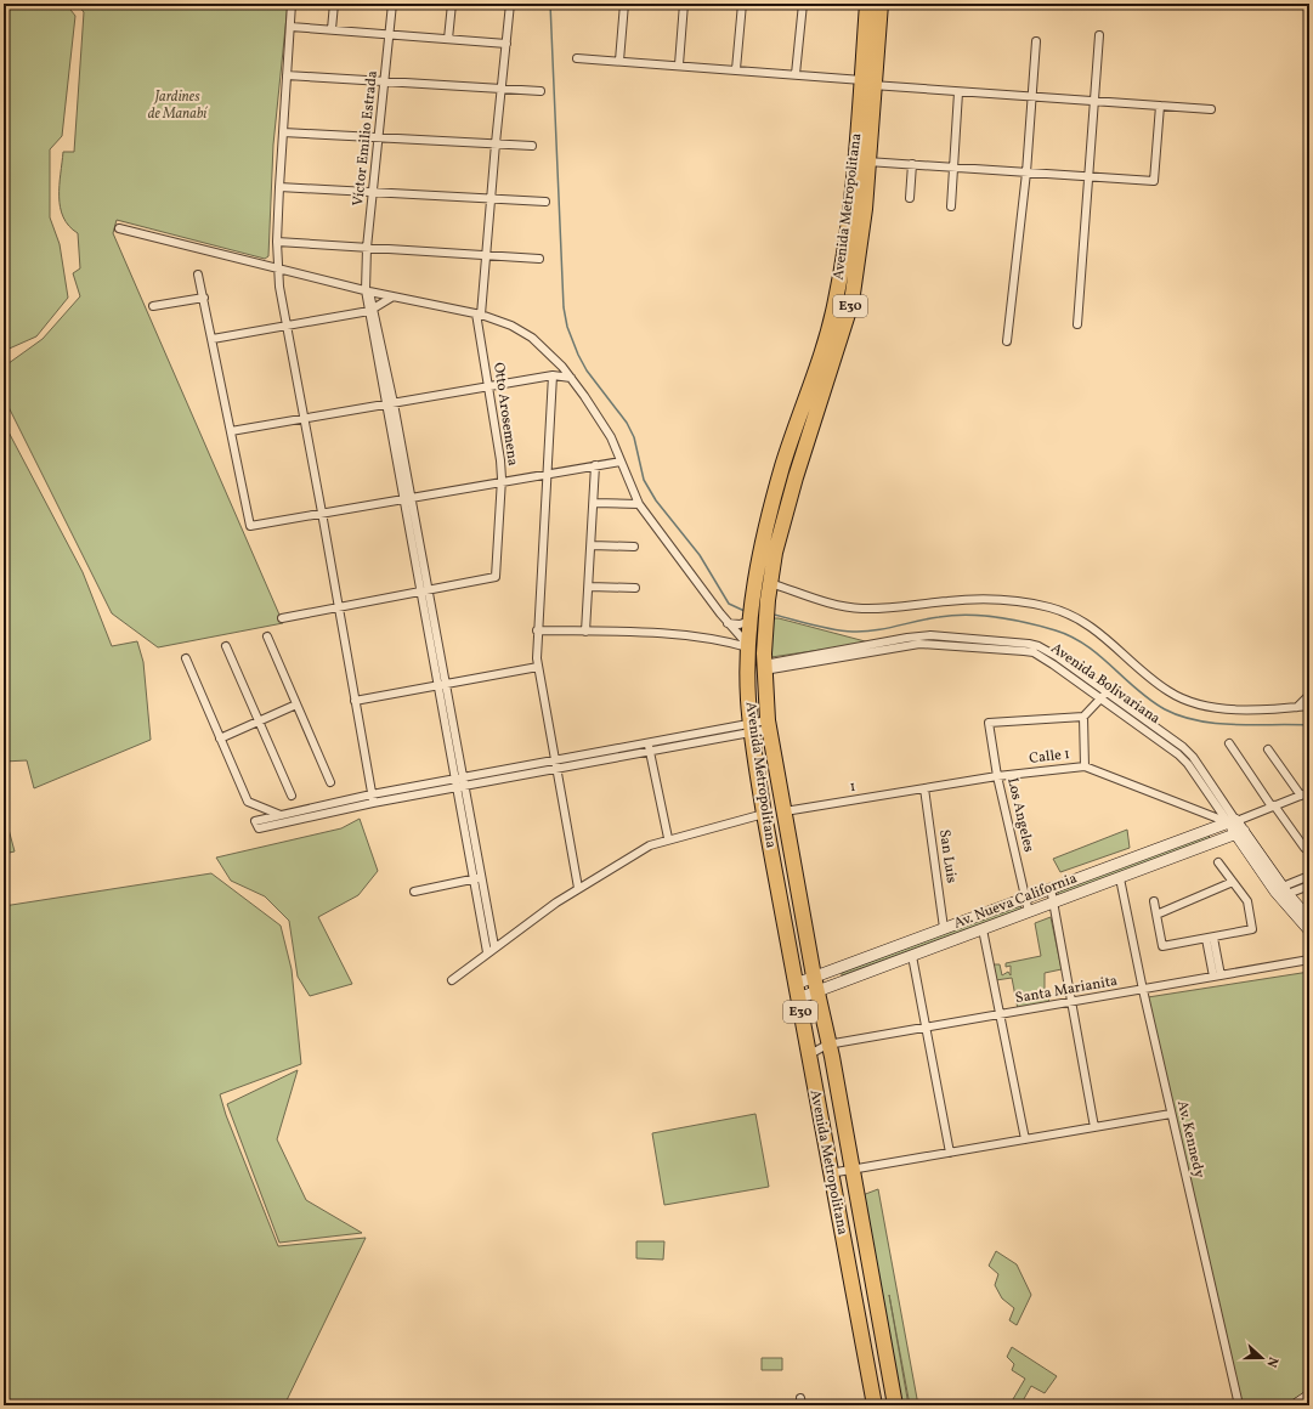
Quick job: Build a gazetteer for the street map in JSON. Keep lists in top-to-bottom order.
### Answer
{
  "streets": {
    "highway": ["Avenida Metropolitana", "E30"],
    "street": [
      "Víctor Emilio Estrada",
      "Otto Arosemena",
      "Avenida Bolivariana",
      "Calle 1",
      "1",
      "Los Angeles",
      "San Luis",
      "Av. Nueva California",
      "Santa Marianita",
      "Av. Kennedy"
    ]
  },
  "crossings": [
    ["Víctor Emilio Estrada", "Otto Arosemena"],
    ["Avenida Metropolitana", "E30"],
    ["Avenida Metropolitana", "Av. Nueva California"],
    ["Avenida Metropolitana", "Santa Marianita"],
    ["E30", "Avenida Bolivariana"],
    ["E30", "1"],
    ["E30", "Av. Nueva California"],
    ["E30", "Santa Marianita"],
    ["Avenida Bolivariana", "Calle 1"],
    ["Avenida Bolivariana", "Av. Nueva California"],
    ["Calle 1", "1"],
    ["Calle 1", "Los Angeles"],
    ["Calle 1", "San Luis"],
    ["Calle 1", "Av. Nueva California"],
    ["1", "San Luis"],
    ["Los Angeles", "Av. Nueva California"],
    ["San Luis", "Av. Nueva California"],
    ["Av. Nueva California", "Av. Kennedy"],
    ["Santa Marianita", "Av. Kennedy"]
  ],
  "parks": ["Jardines de Manabí"],
  "north": "right"
}
